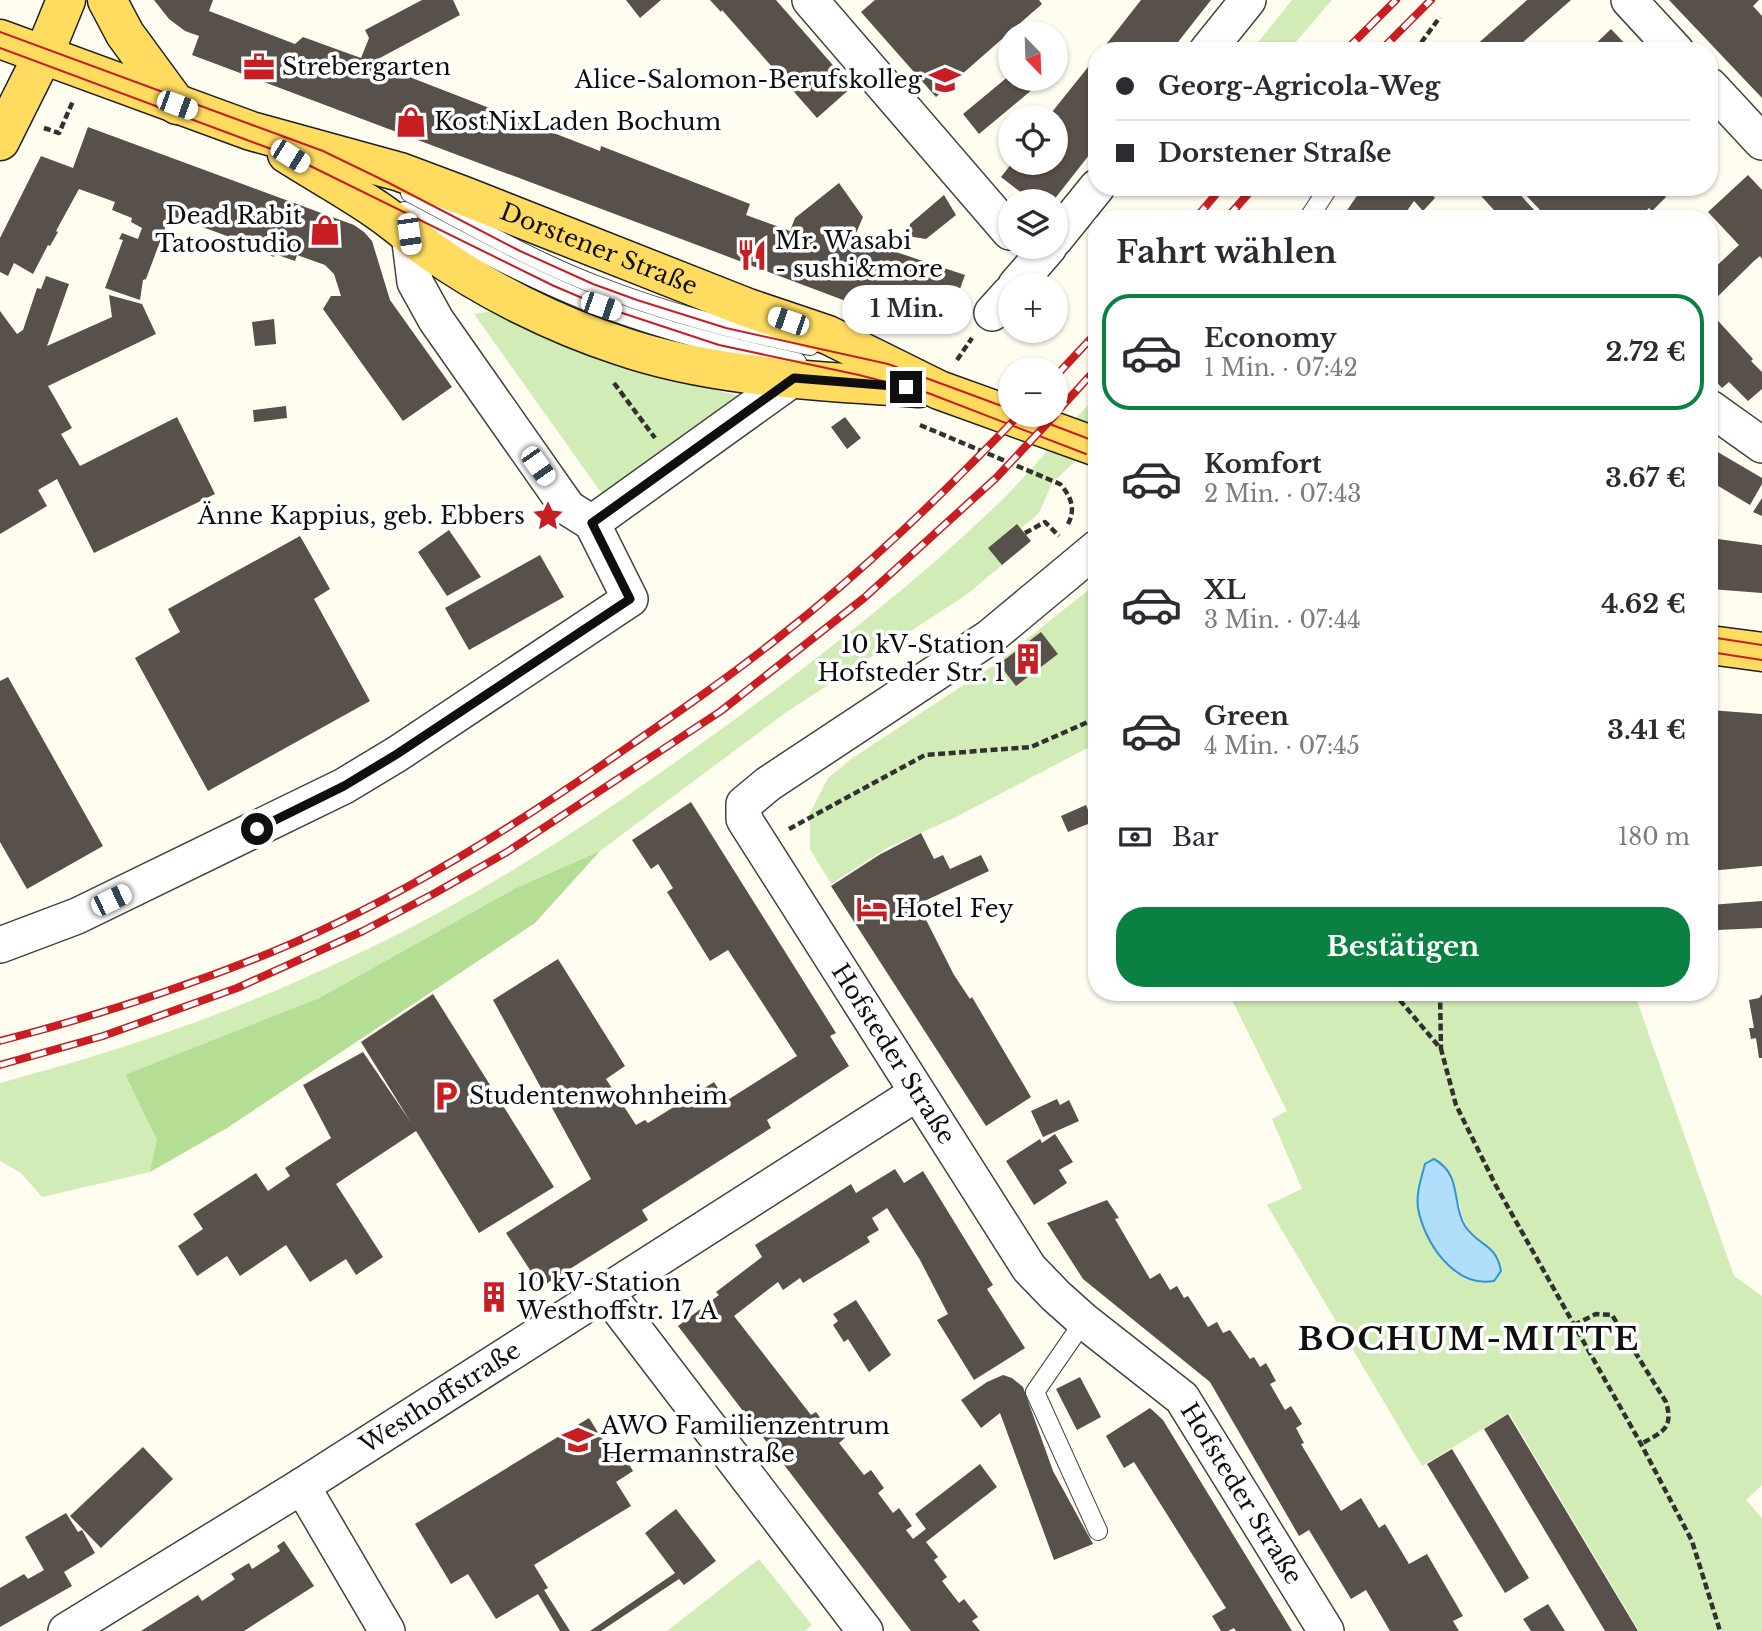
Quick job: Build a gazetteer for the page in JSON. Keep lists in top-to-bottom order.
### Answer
{
  "streets": {
    "main road": ["Dorstener Straße"],
    "street": ["Hofsteder Straße", "Westhoffstraße"]
  },
  "crossings": [
    ["Hofsteder Straße", "Westhoffstraße"]
  ],
  "districts": ["BOCHUM-MITTE"],
  "places": {
    "office": ["Strebergarten"],
    "school or university": ["Alice-Salomon-Berufskolleg", "AWO Familienzentrum Hermannstraße"],
    "shop": ["KostNixLaden Bochum", "Dead Rabit Tatoostudio"],
    "restaurant": ["Mr. Wasabi - sushi&more"],
    "place": ["Änne Kappius, geb. Ebbers"],
    "building": ["10 kV-Station Hofsteder Str. 1", "10 kV-Station Westhoffstr. 17 A"],
    "hotel": ["Hotel Fey"],
    "parking": ["Studentenwohnheim"]
  },
  "north": "bottom right",
  "page": {
    "map_buttons": ["+", "−"],
    "banner": ["Georg-Agricola-Weg", "Dorstener Straße"],
    "heading": "Fahrt wählen",
    "bubble": "1 Min.",
    "list": [
      {
        "name": "Economy",
        "note": "1 Min. · 07:42",
        "value": "2.72 €"
      },
      {
        "name": "Komfort",
        "note": "2 Min. · 07:43",
        "value": "3.67 €"
      },
      {
        "name": "XL",
        "note": "3 Min. · 07:44",
        "value": "4.62 €"
      },
      {
        "name": "Green",
        "note": "4 Min. · 07:45",
        "value": "3.41 €"
      }
    ],
    "pay": ["Bar", "180 m"],
    "buttons": "Bestätigen"
  }
}
